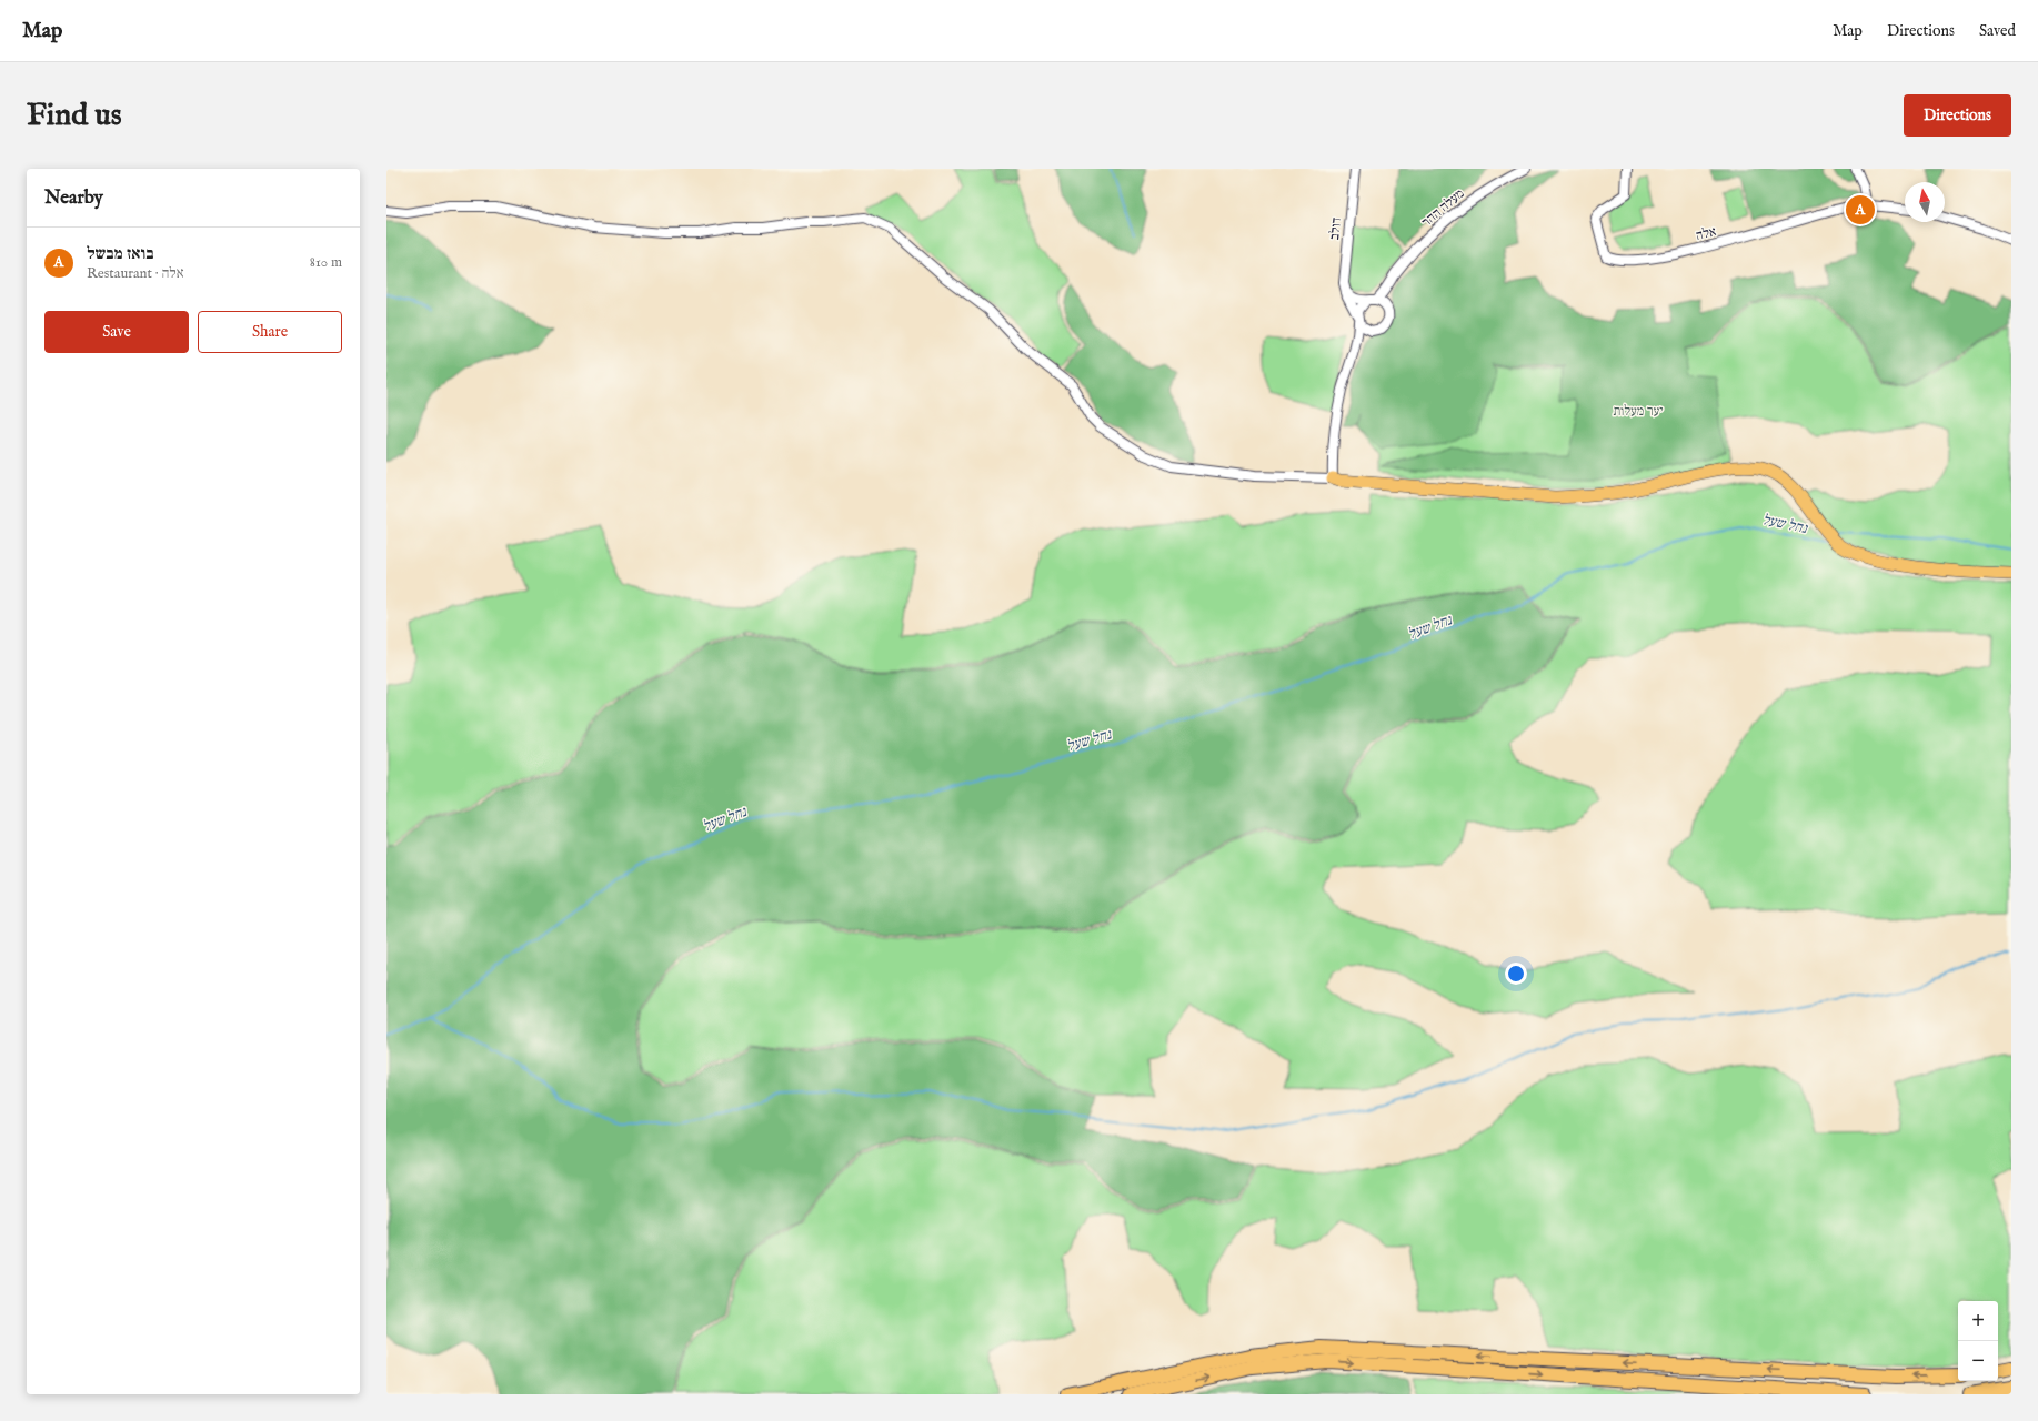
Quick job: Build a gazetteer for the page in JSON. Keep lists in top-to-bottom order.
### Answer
{
  "streets": {
    "street": ["מעלה ההר", "דולב", "אלה"]
  },
  "crossings": [
    ["מעלה ההר", "דולב"]
  ],
  "water": ["נחל שעל"],
  "parks": ["יער מעלות"],
  "north": "top",
  "page": {
    "header": "Map",
    "nav": ["Map", "Directions", "Saved"],
    "buttons": [
      "Directions",
      ["Save", "Share"]
    ],
    "title": "Find us",
    "heading": "Nearby",
    "pins": "A",
    "list": [
      {
        "mark": "A",
        "name": "בואז מבשל",
        "note": "Restaurant · אלה",
        "value": "810 m"
      }
    ],
    "map_buttons": ["+", "−"]
  }
}
